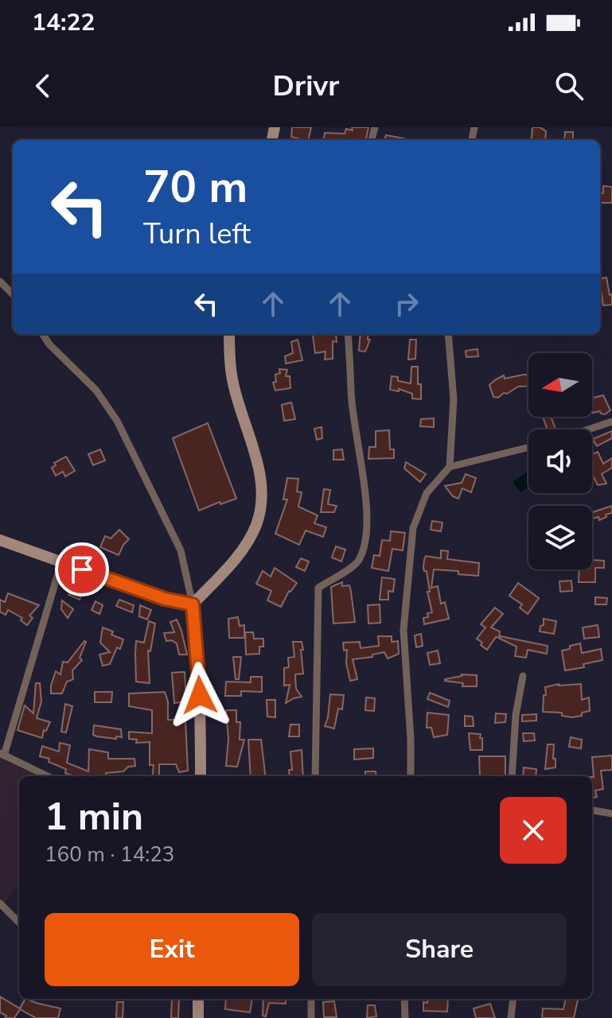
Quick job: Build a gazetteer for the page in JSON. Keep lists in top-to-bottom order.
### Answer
{
  "north": "left",
  "page": {
    "status": "14:22",
    "header": "Drivr",
    "turn": ["70 m", "Turn left"],
    "heading": ["1 min", "160 m · 14:23"],
    "buttons": ["Exit", "Share"]
  }
}
